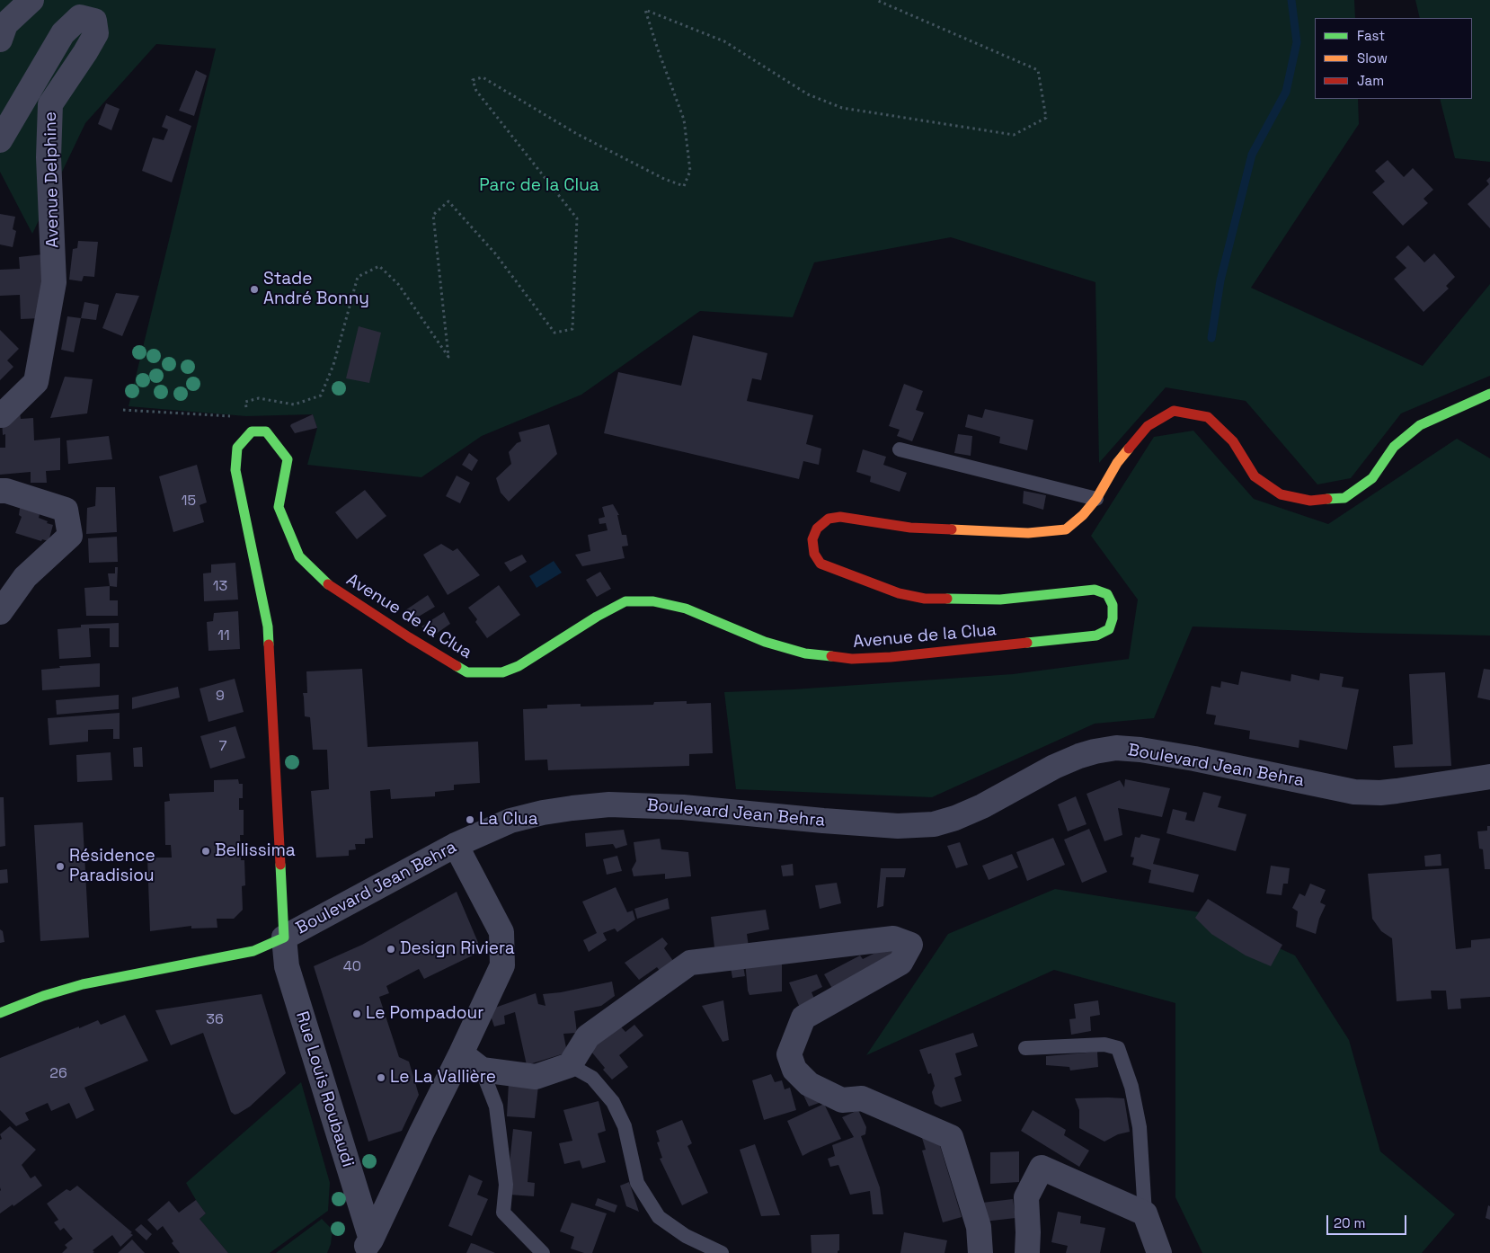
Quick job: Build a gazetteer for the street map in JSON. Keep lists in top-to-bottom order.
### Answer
{
  "streets": {
    "street": [
      "Avenue Delphine",
      "Avenue de la Clua",
      "Boulevard Jean Behra",
      "Rue Louis Roubaudi"
    ]
  },
  "crossings": [
    ["Boulevard Jean Behra", "Rue Louis Roubaudi"]
  ],
  "parks": ["Parc de la Clua"],
  "places": [
    "Stade André Bonny",
    "La Clua",
    "Bellissima",
    "Résidence Paradisiou",
    "Design Riviera",
    "Le Pompadour",
    "Le La Vallière"
  ],
  "house_numbers": [
    "15",
    "13",
    "11",
    "9",
    "7",
    "40",
    "36",
    "26"
  ],
  "legend": ["Fast", "Slow", "Jam"],
  "scale_bar": "20 m"
}
